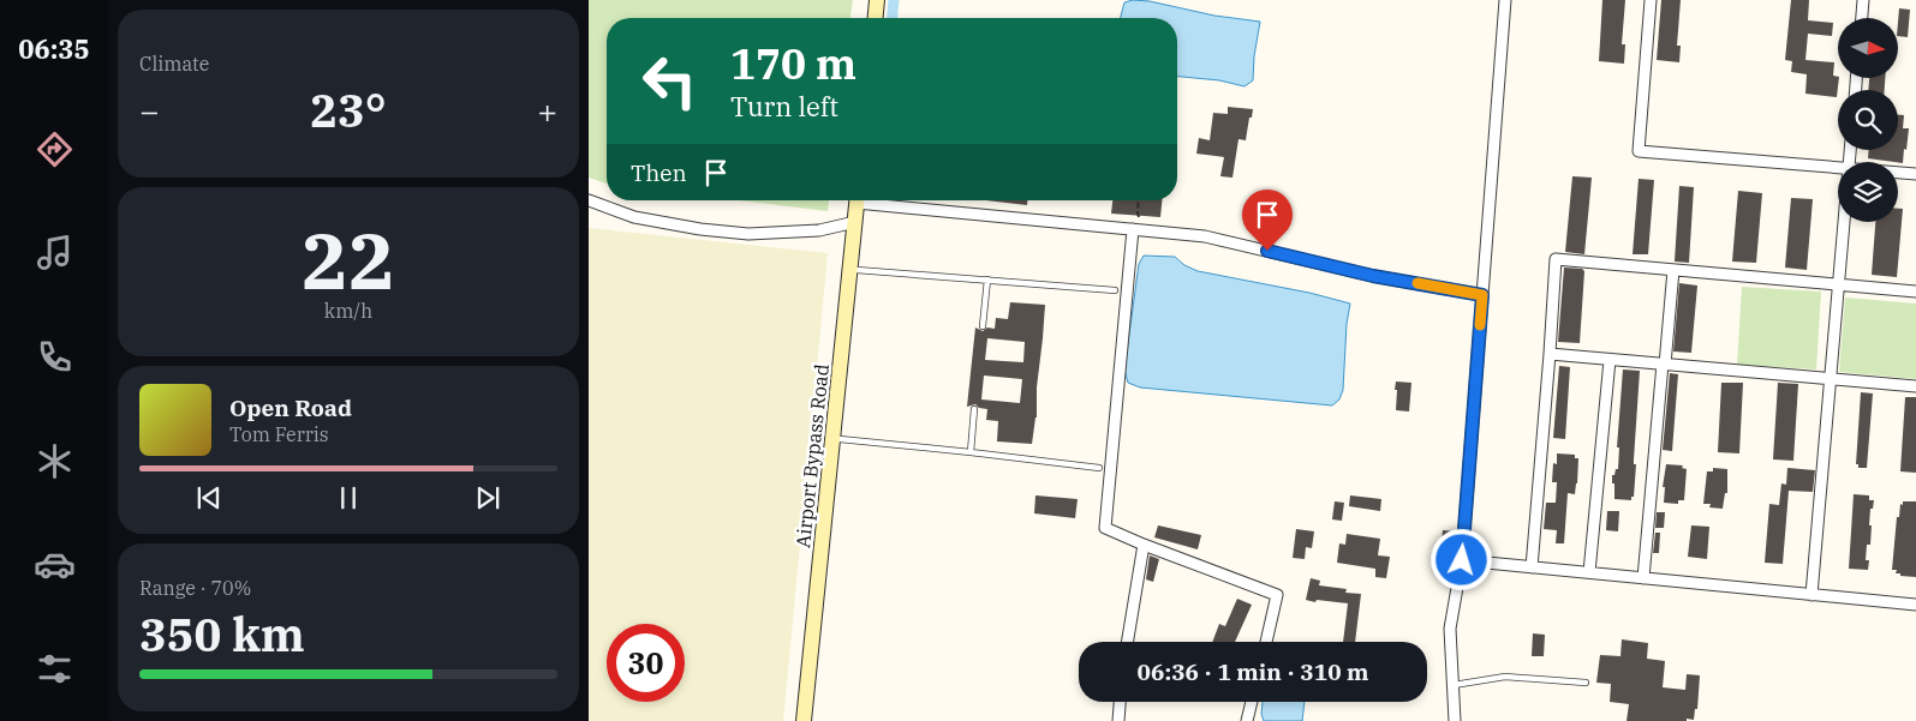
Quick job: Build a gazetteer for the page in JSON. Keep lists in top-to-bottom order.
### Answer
{
  "streets": {
    "street": ["Airport Bypass Road"]
  },
  "north": "right",
  "page": {
    "tabs": "06:35",
    "tile": [
      "Climate",
      ["22", "km/h"],
      ["Range · 70%", "350 km"]
    ],
    "turn": ["170 m", "Turn left"],
    "heat": ["−", "23°", "+"],
    "then": "Then",
    "song": ["Open Road", "Tom Ferris"],
    "limit": "30",
    "trip": "06:36 · 1 min · 310 m"
  }
}
